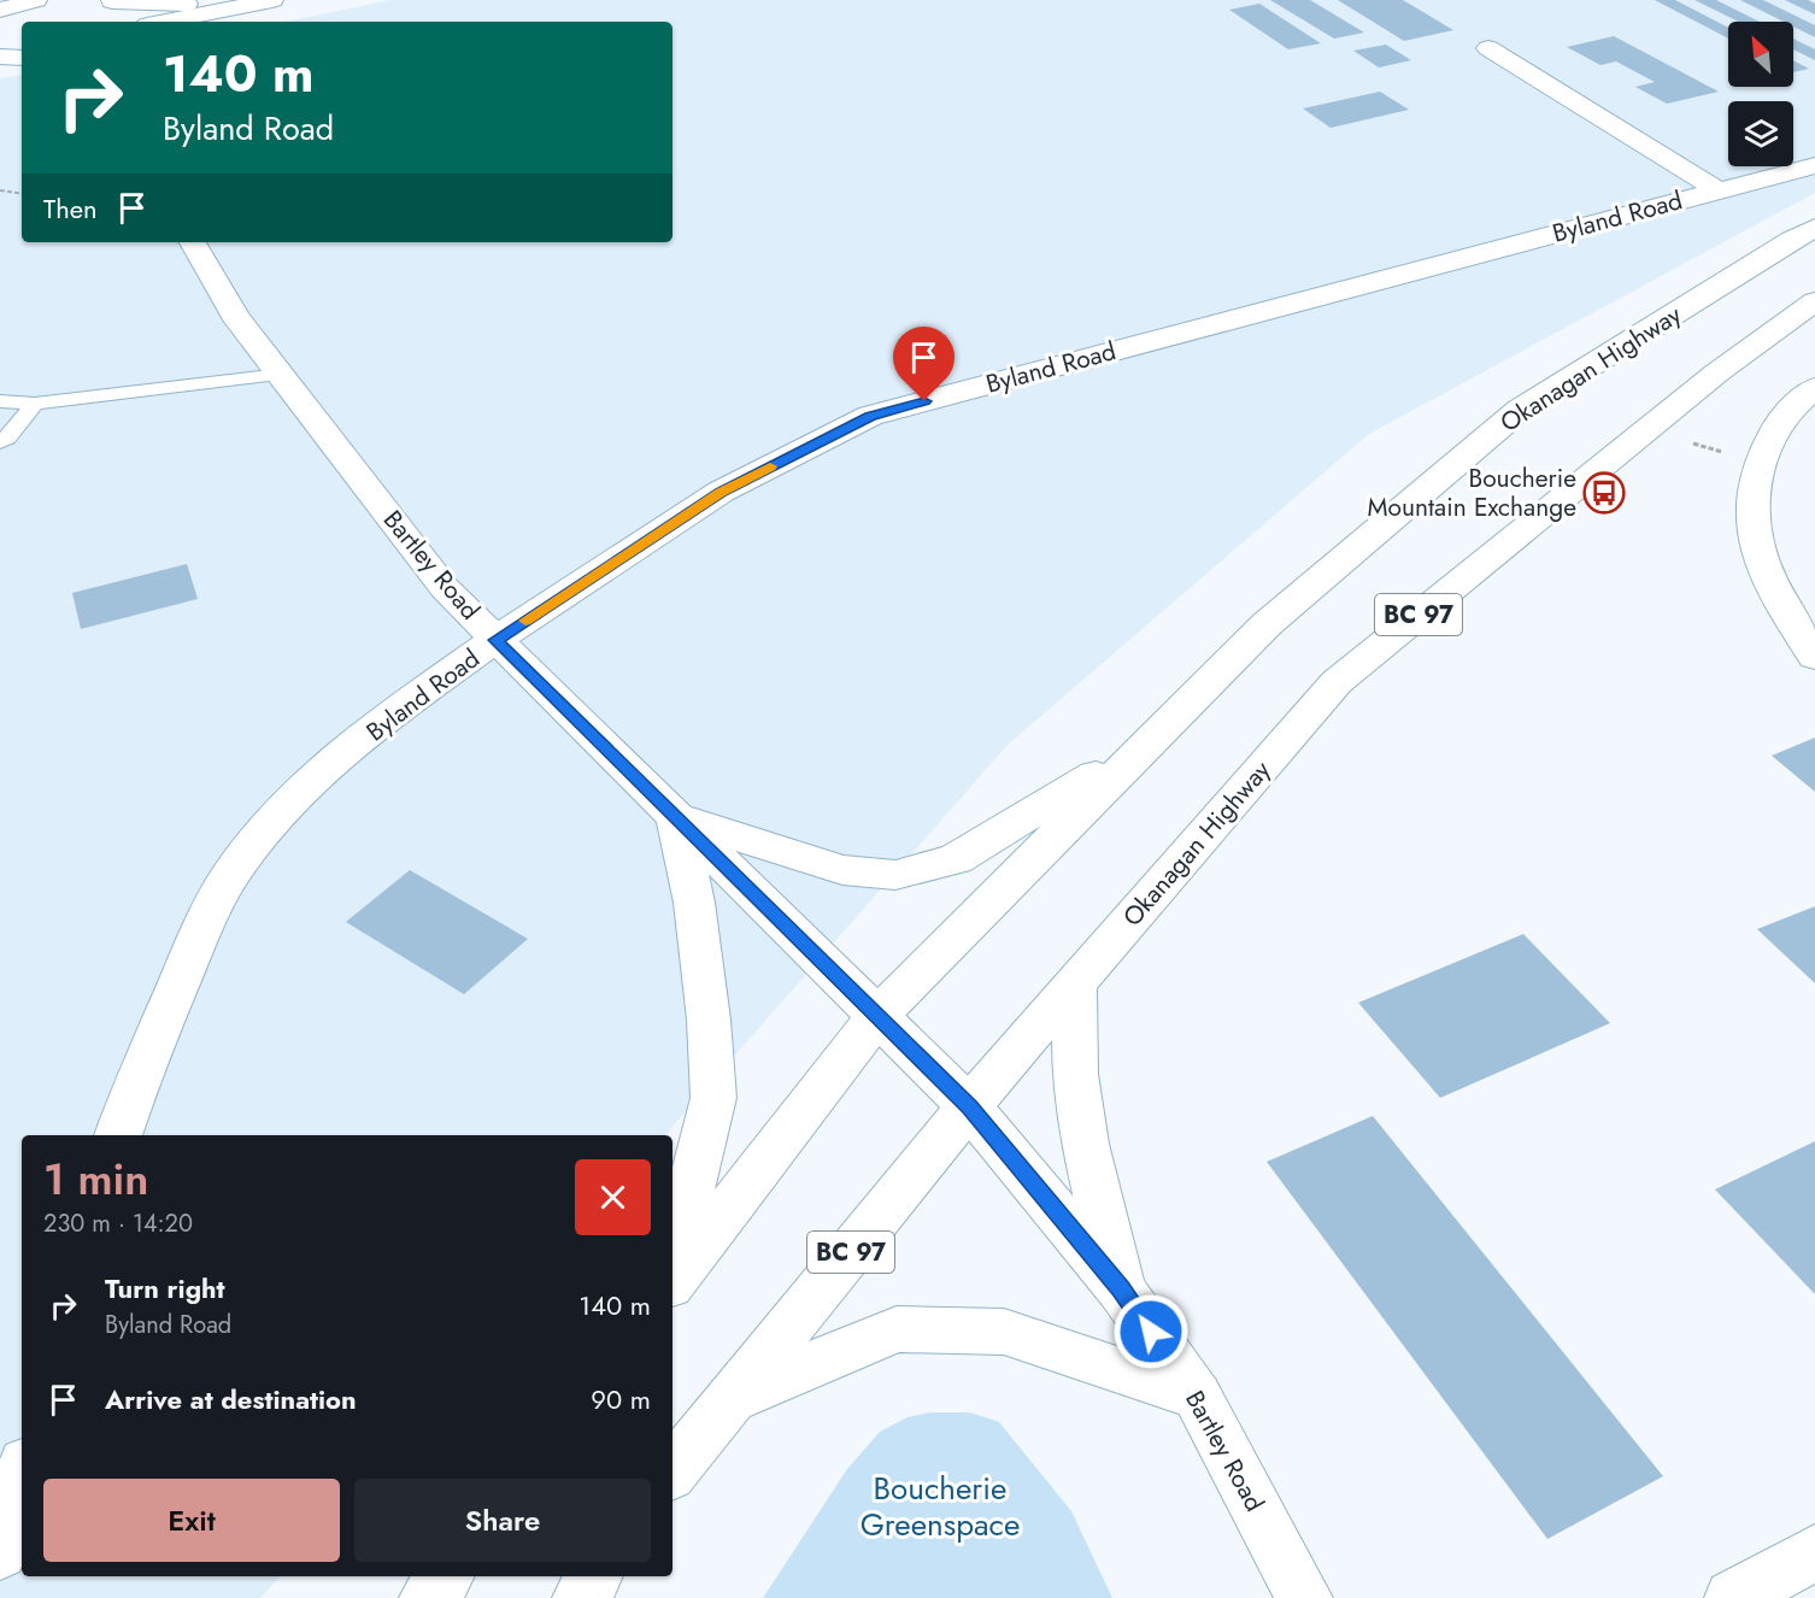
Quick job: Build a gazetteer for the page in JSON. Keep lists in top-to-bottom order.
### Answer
{
  "streets": {
    "main road": [
      "Byland Road",
      "Okanagan Highway",
      "Bartley Road",
      "BC 97"
    ]
  },
  "crossings": [
    ["Byland Road", "Bartley Road"],
    ["Okanagan Highway", "Bartley Road"]
  ],
  "parks": ["Boucherie Greenspace"],
  "places": {
    "bus stop": ["Boucherie Mountain Exchange"]
  },
  "north": "top left",
  "page": {
    "turn": ["140 m", "Byland Road"],
    "then": "Then",
    "heading": ["1 min", "230 m · 14:20"],
    "list": [
      {
        "name": "Turn right",
        "note": "Byland Road",
        "value": "140 m"
      },
      {
        "name": "Arrive at destination",
        "value": "90 m"
      }
    ],
    "buttons": ["Exit", "Share"]
  }
}
